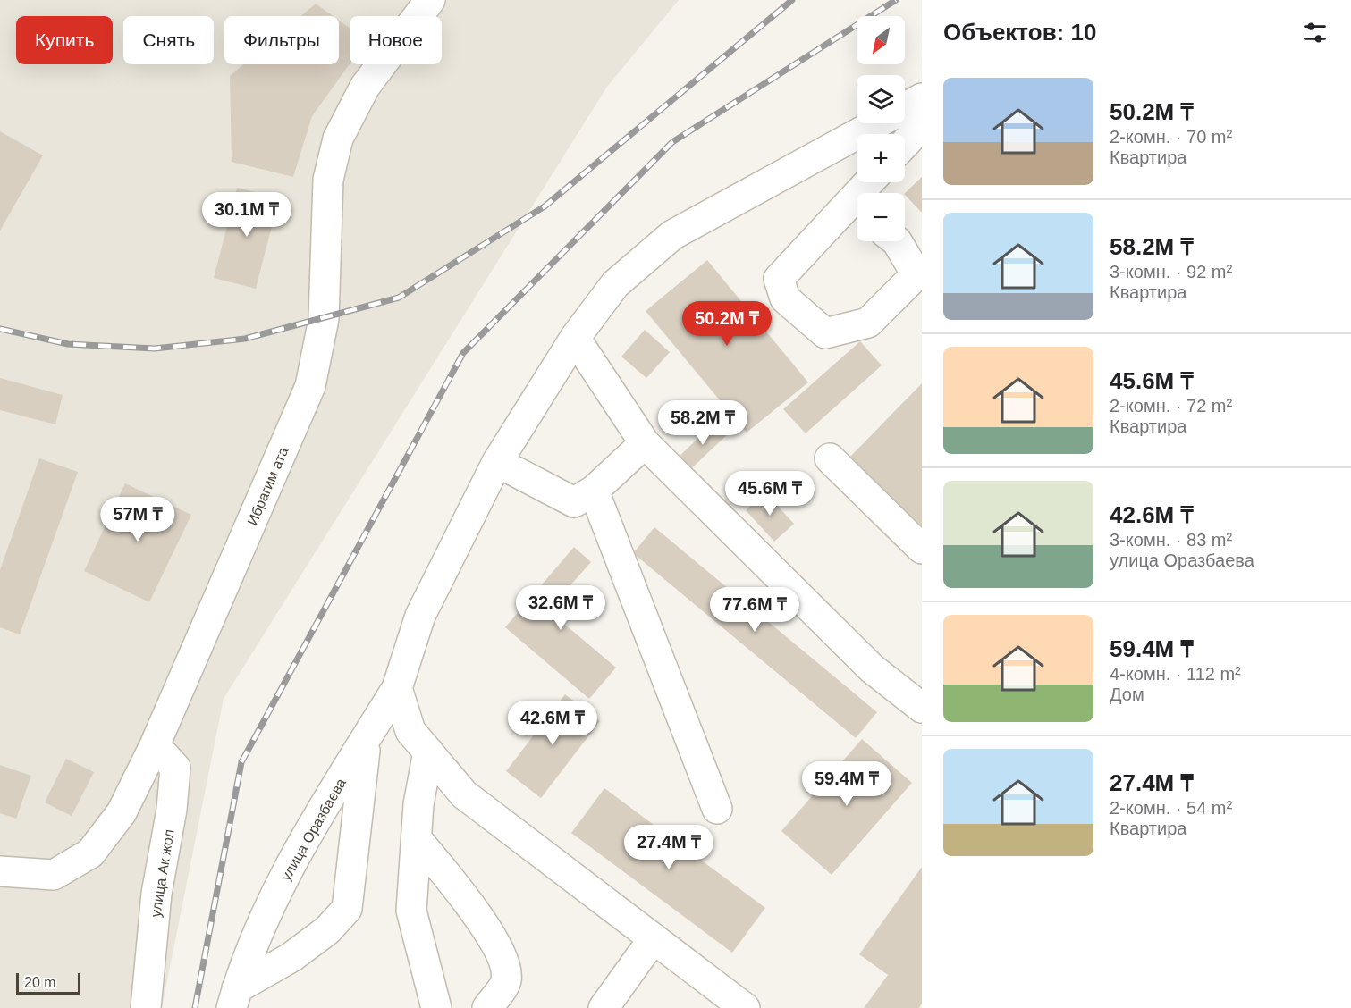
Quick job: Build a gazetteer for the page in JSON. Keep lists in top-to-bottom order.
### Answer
{
  "streets": {
    "street": ["Ибрагим ата", "улица Оразбаева", "улица Ак жол"]
  },
  "crossings": [
    ["Ибрагим ата", "улица Ак жол"]
  ],
  "scale_bar": "20 m",
  "north": "bottom left",
  "page": {
    "heading": "Объектов: 10",
    "map_buttons": ["+", "−"],
    "chip": [
      "Купить",
      "Снять",
      "Фильтры",
      "Новое"
    ],
    "list": [
      {
        "name": "50.2M ₸",
        "note": "2-комн. · 70 m² · Квартира"
      },
      {
        "name": "58.2M ₸",
        "note": "3-комн. · 92 m² · Квартира"
      },
      {
        "name": "45.6M ₸",
        "note": "2-комн. · 72 m² · Квартира"
      },
      {
        "name": "42.6M ₸",
        "note": "3-комн. · 83 m² · улица Оразбаева"
      },
      {
        "name": "59.4M ₸",
        "note": "4-комн. · 112 m² · Дом"
      },
      {
        "name": "27.4M ₸",
        "note": "2-комн. · 54 m² · Квартира"
      }
    ],
    "price": [
      "30.1M ₸",
      "50.2M ₸",
      "58.2M ₸",
      "45.6M ₸",
      "57M ₸",
      "32.6M ₸",
      "77.6M ₸",
      "42.6M ₸",
      "59.4M ₸",
      "27.4M ₸"
    ],
    "scale": "20 m"
  }
}
